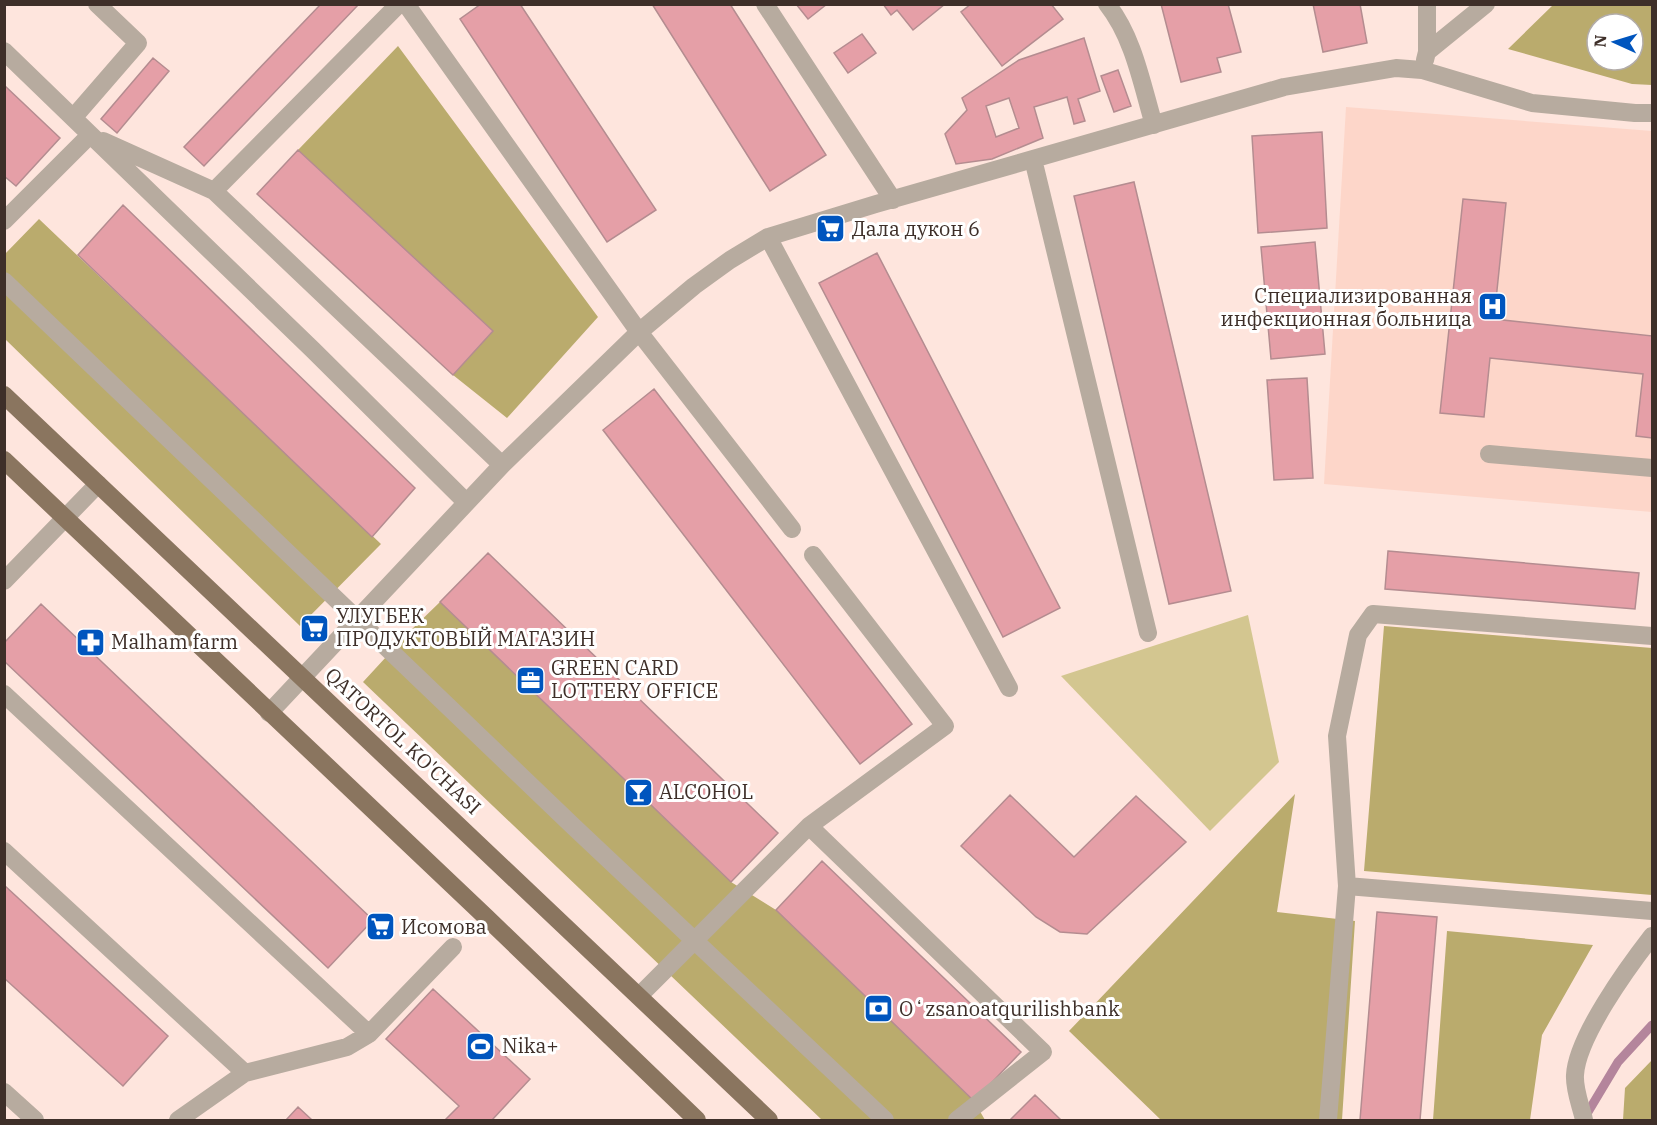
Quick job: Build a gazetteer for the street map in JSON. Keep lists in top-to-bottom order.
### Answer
{
  "streets": {
    "main road": ["QATORTOL KO'CHASI"]
  },
  "places": {
    "supermarket": ["Дала дукон 6", "УЛУГБЕК ПРОДУКТОВЫЙ МАГАЗИН", "Исомова"],
    "hospital": ["Специализированная инфекционная больница"],
    "pharmacy": ["Malham farm"],
    "office": ["GREEN CARD LOTTERY OFFICE"],
    "bar": ["ALCOHOL"],
    "bank": ["Oʻzsanoatqurilishbank"],
    "sports": ["Nika+"]
  },
  "north": "left"
}
